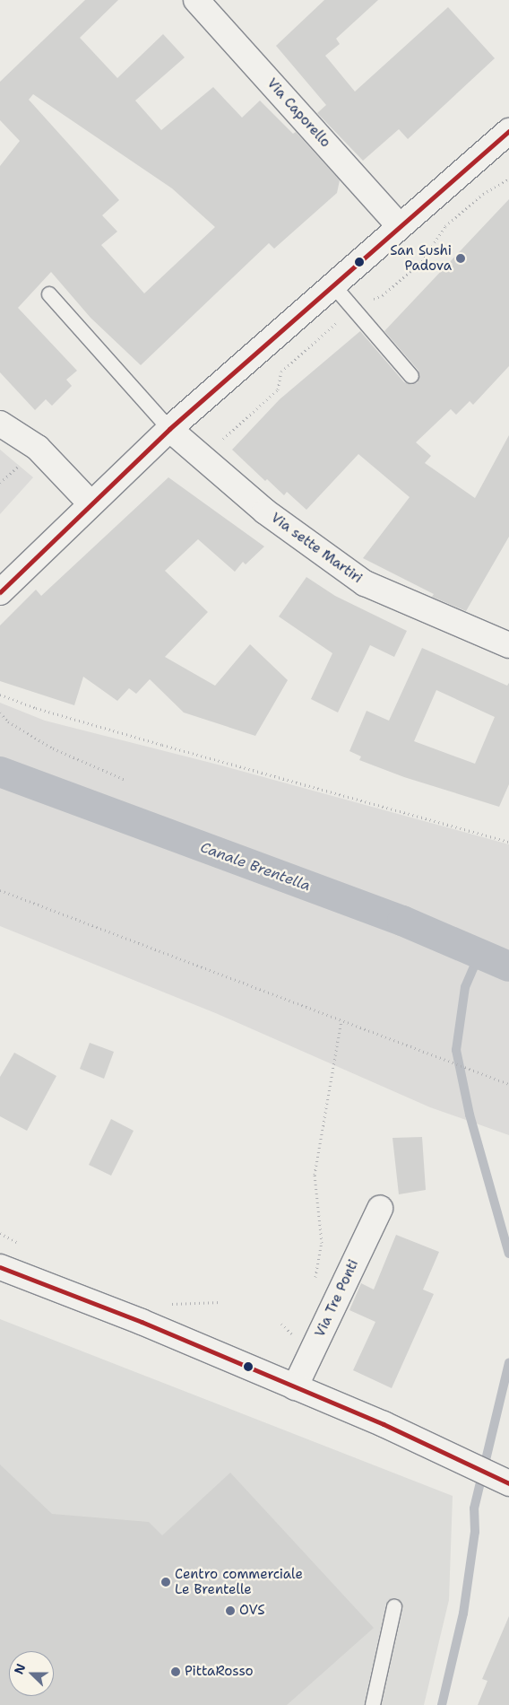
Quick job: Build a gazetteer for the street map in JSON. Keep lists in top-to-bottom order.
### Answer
{
  "streets": {
    "main road": ["Via Caporello", "Via sette Martiri", "Via Tre Ponti"]
  },
  "water": ["Canale Brentella"],
  "places": [
    "San Sushi Padova",
    "Centro commerciale Le Brentelle",
    "OVS",
    "PittaRosso"
  ],
  "north": "left"
}
